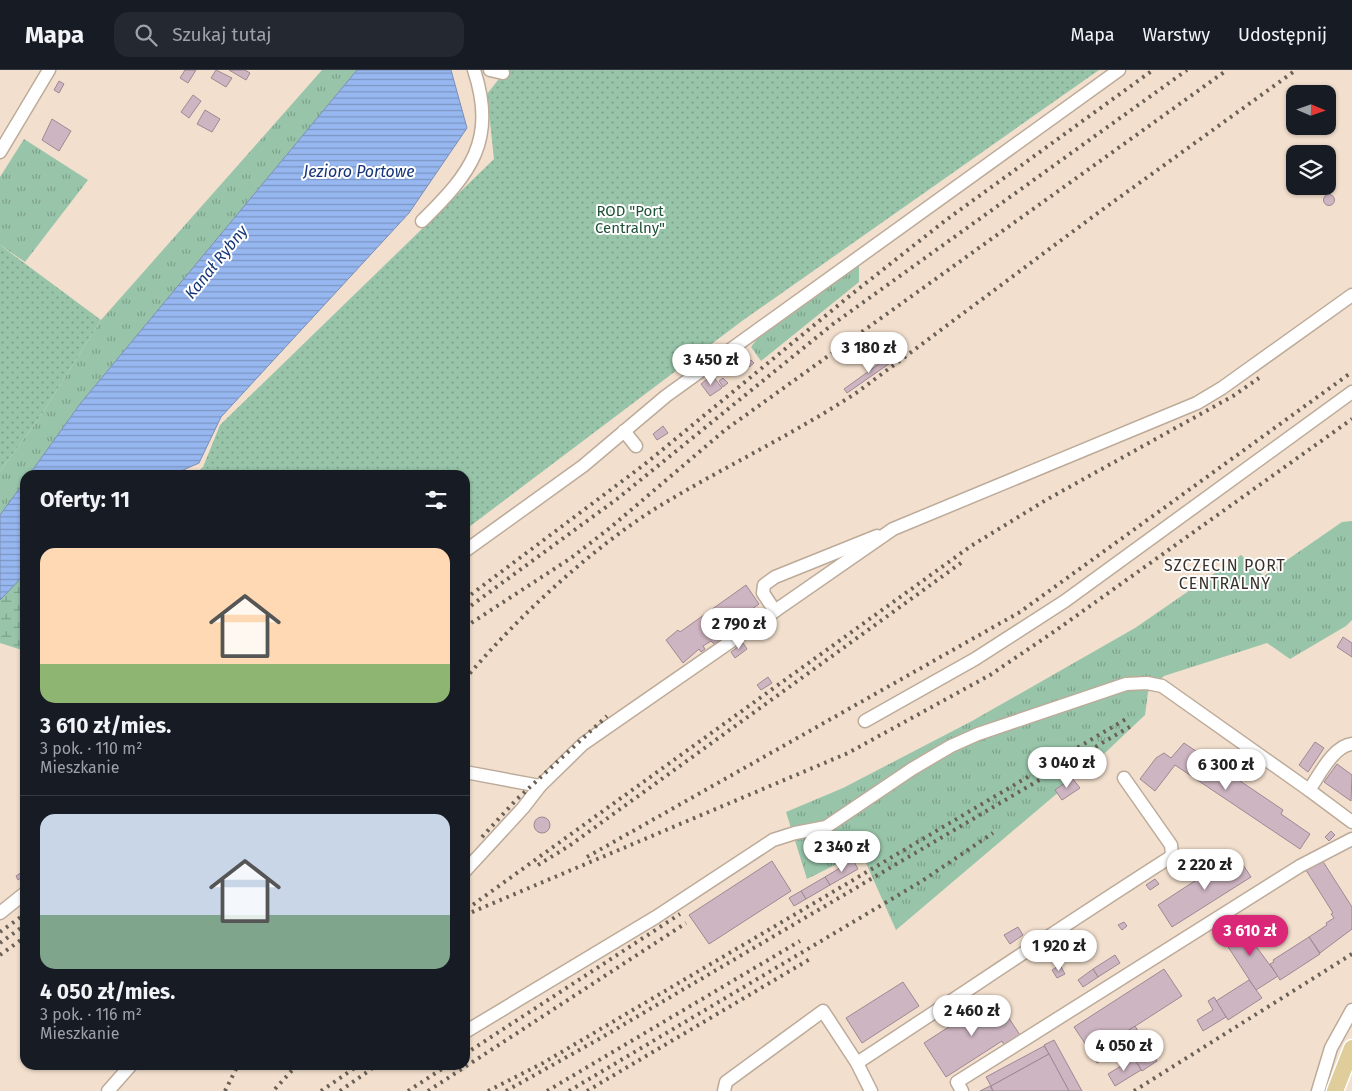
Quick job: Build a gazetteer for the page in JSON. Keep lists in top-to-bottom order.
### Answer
{
  "districts": ["SZCZECIN PORT CENTRALNY"],
  "water": ["Jezioro Portowe", "Kanał Rybny"],
  "parks": ["ROD \"Port Centralny\""],
  "north": "right",
  "page": {
    "header": "Mapa",
    "search": "Szukaj tutaj",
    "nav": ["Mapa", "Warstwy", "Udostępnij"],
    "price": [
      "3 180 zł",
      "3 450 zł",
      "2 790 zł",
      "3 040 zł",
      "6 300 zł",
      "2 340 zł",
      "2 220 zł",
      "3 610 zł",
      "1 920 zł",
      "2 460 zł",
      "4 050 zł"
    ],
    "heading": "Oferty: 11",
    "list": [
      {
        "name": "3 610 zł/mies.",
        "note": "3 pok. · 110 m² · Mieszkanie"
      },
      {
        "name": "4 050 zł/mies.",
        "note": "3 pok. · 116 m² · Mieszkanie"
      }
    ]
  }
}
